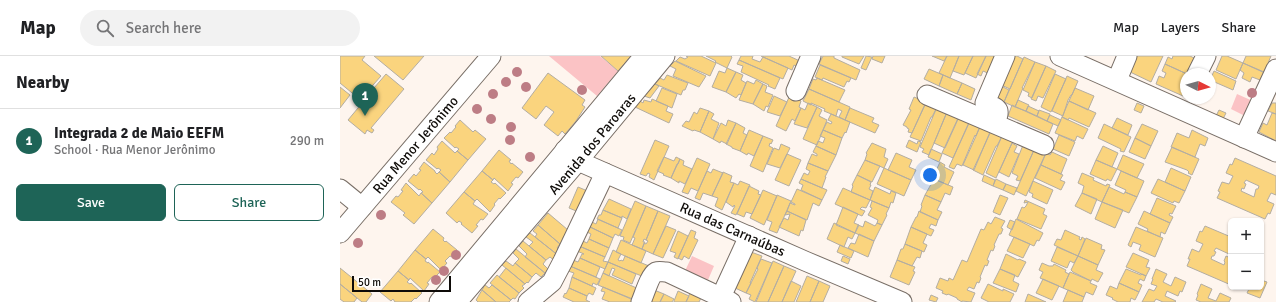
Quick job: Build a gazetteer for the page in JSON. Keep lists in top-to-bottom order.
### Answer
{
  "streets": {
    "street": ["Avenida dos Paroaras", "Rua Menor Jerônimo", "Rua das Carnaúbas"]
  },
  "crossings": [
    ["Avenida dos Paroaras", "Rua das Carnaúbas"]
  ],
  "scale_bar": "50 m",
  "north": "right",
  "page": {
    "header": "Map",
    "search": "Search here",
    "nav": ["Map", "Layers", "Share"],
    "heading": "Nearby",
    "pins": "1",
    "list": [
      {
        "mark": "1",
        "name": "Integrada 2 de Maio EEFM",
        "note": "School · Rua Menor Jerônimo",
        "value": "290 m"
      }
    ],
    "buttons": ["Save", "Share"],
    "map_buttons": ["+", "−"],
    "scale": "50 m"
  }
}
